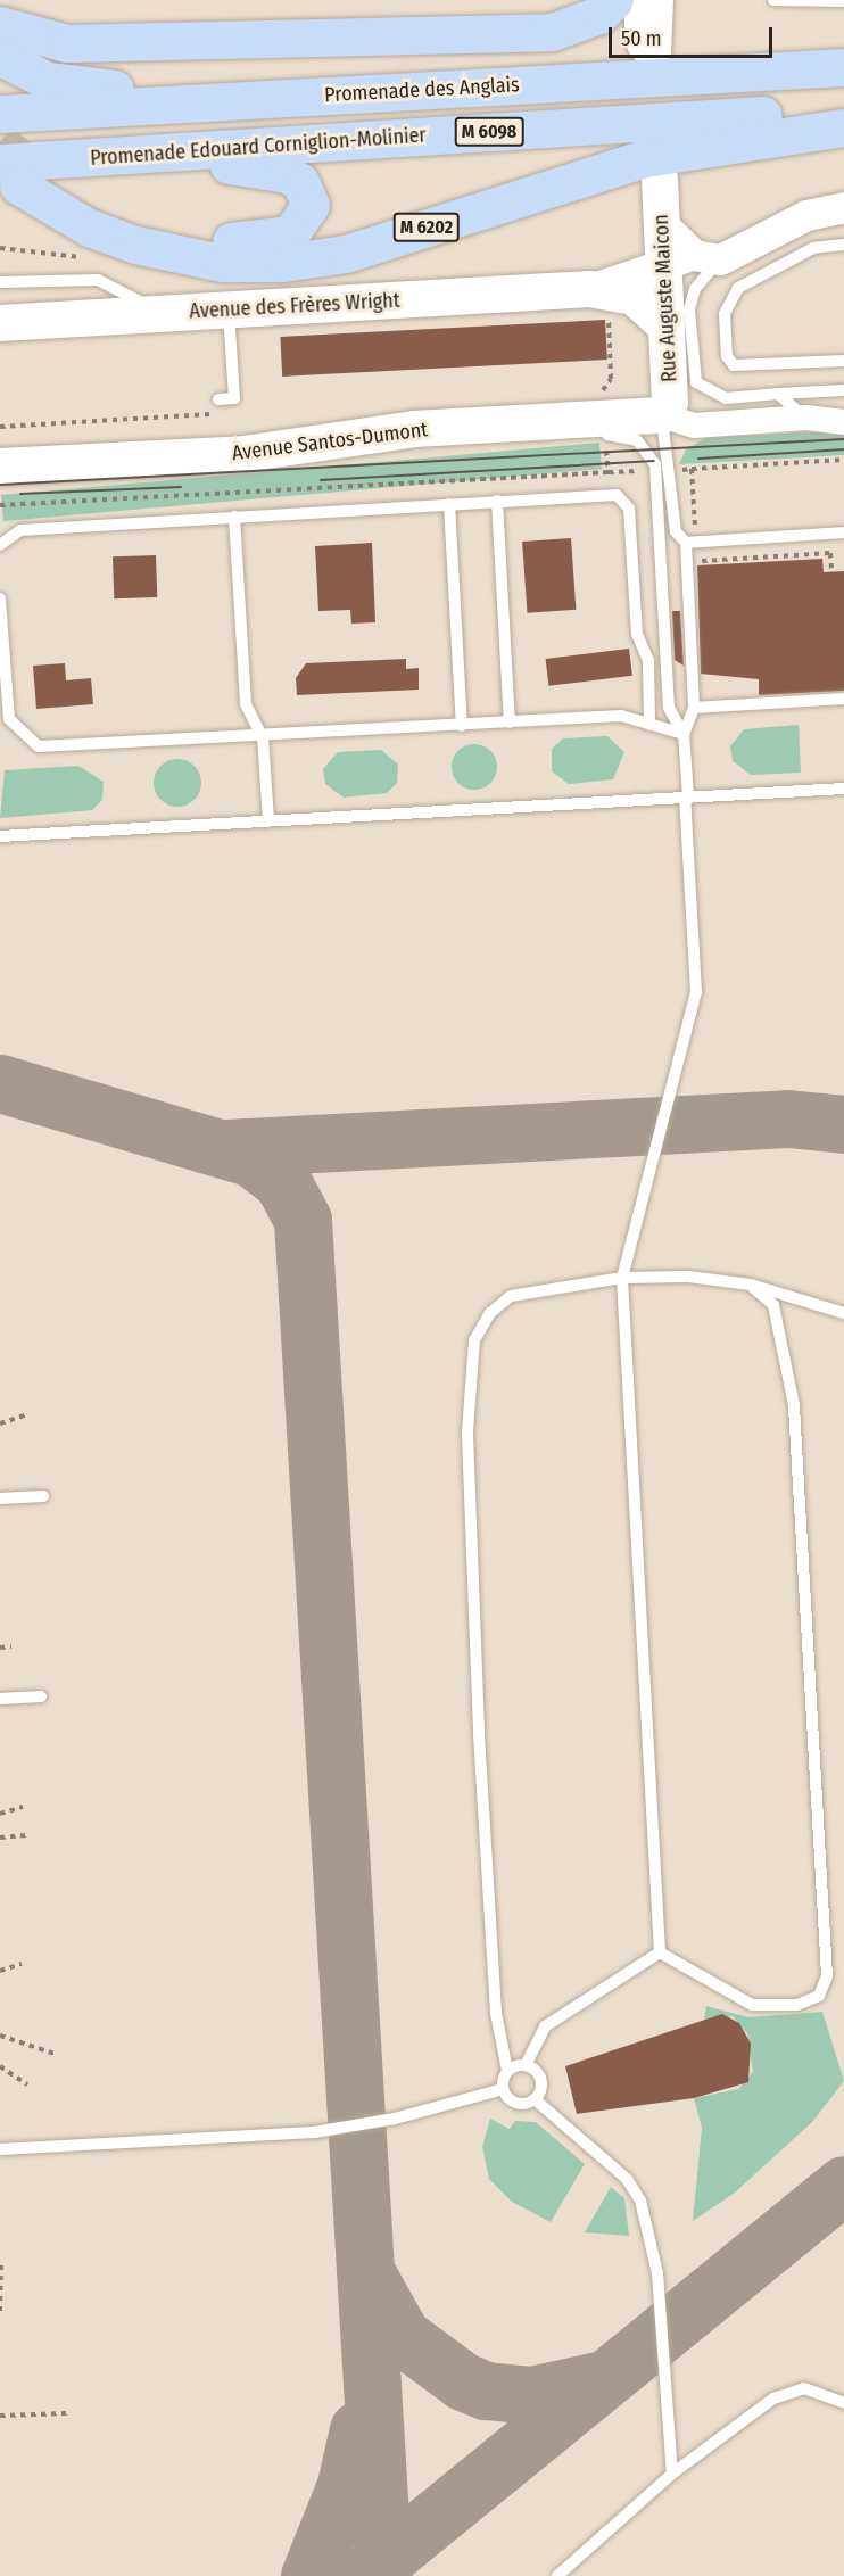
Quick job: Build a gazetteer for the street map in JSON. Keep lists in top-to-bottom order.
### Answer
{
  "streets": {
    "main road": [
      "Promenade des Anglais",
      "M 6098",
      "Promenade Edouard Corniglion-Molinier",
      "M 6202",
      "Rue Auguste Maicon",
      "Avenue des Frères Wright",
      "Avenue Santos-Dumont"
    ]
  },
  "crossings": [
    ["Promenade Edouard Corniglion-Molinier", "M 6202"],
    ["Rue Auguste Maicon", "Avenue des Frères Wright"],
    ["Rue Auguste Maicon", "Avenue Santos-Dumont"]
  ],
  "scale_bar": "50 m"
}
